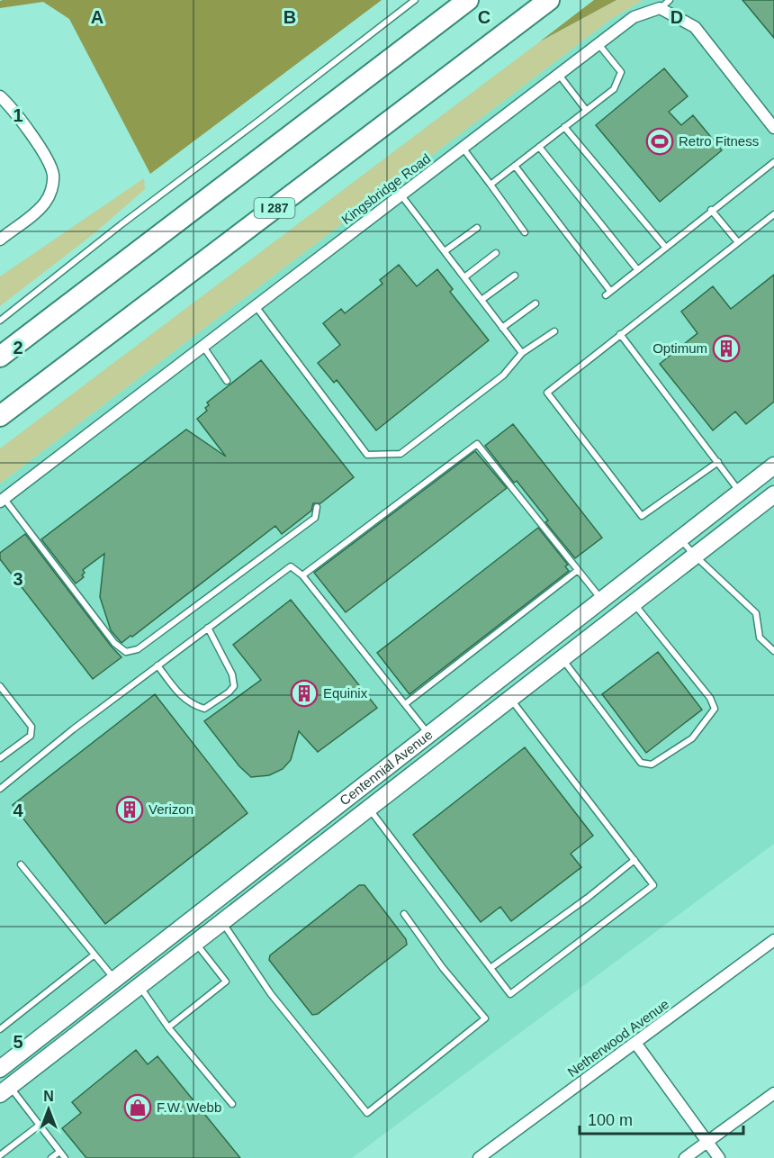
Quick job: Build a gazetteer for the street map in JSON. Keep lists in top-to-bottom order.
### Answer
{
  "streets": {
    "highway": ["I 287"],
    "main road": ["Centennial Avenue"],
    "street": ["Kingsbridge Road", "Netherwood Avenue"]
  },
  "places": {
    "sports": ["Retro Fitness"],
    "building": ["Optimum", "Equinix", "Verizon"],
    "shop": ["F.W. Webb"]
  },
  "scale_bar": "100 m",
  "north": "top",
  "grid": {
    "columns": [
      "A",
      "B",
      "C",
      "D"
    ],
    "rows": [
      "1",
      "2",
      "3",
      "4",
      "5"
    ]
  }
}
